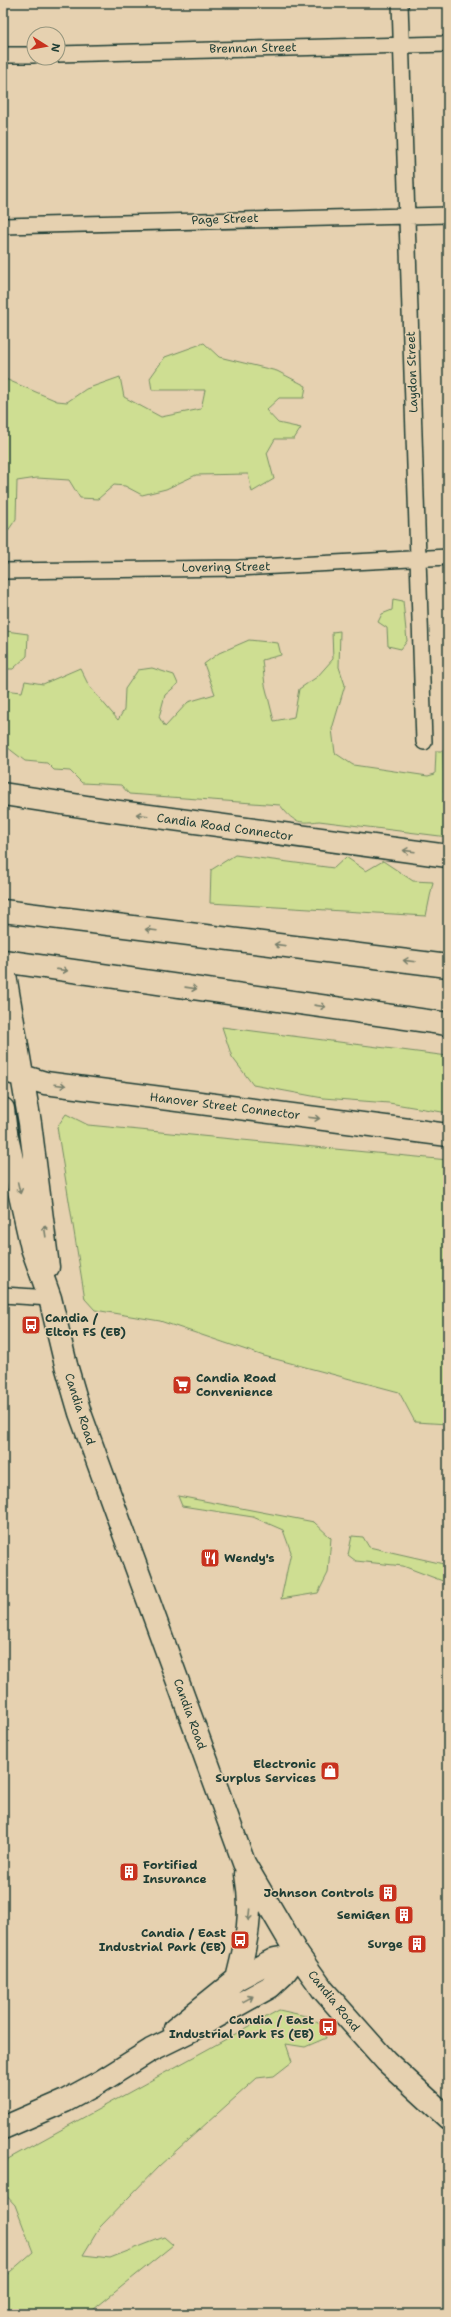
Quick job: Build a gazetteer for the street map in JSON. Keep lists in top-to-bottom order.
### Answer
{
  "streets": {
    "main road": ["Candia Road Connector", "Hanover Street Connector", "Candia Road"],
    "street": [
      "Brennan Street",
      "Page Street",
      "Laydon Street",
      "Lovering Street"
    ]
  },
  "crossings": [
    ["Brennan Street", "Laydon Street"],
    ["Page Street", "Laydon Street"],
    ["Laydon Street", "Lovering Street"],
    ["Hanover Street Connector", "Candia Road"]
  ],
  "places": {
    "bus stop": ["Candia / Elton FS (EB)", "Candia / East Industrial Park (EB)", "Candia / East Industrial Park FS (EB)"],
    "supermarket": ["Candia Road Convenience"],
    "restaurant": ["Wendy's"],
    "shop": ["Electronic Surplus Services"],
    "building": [
      "Fortified Insurance",
      "Johnson Controls",
      "SemiGen",
      "Surge"
    ]
  },
  "north": "right"
}
